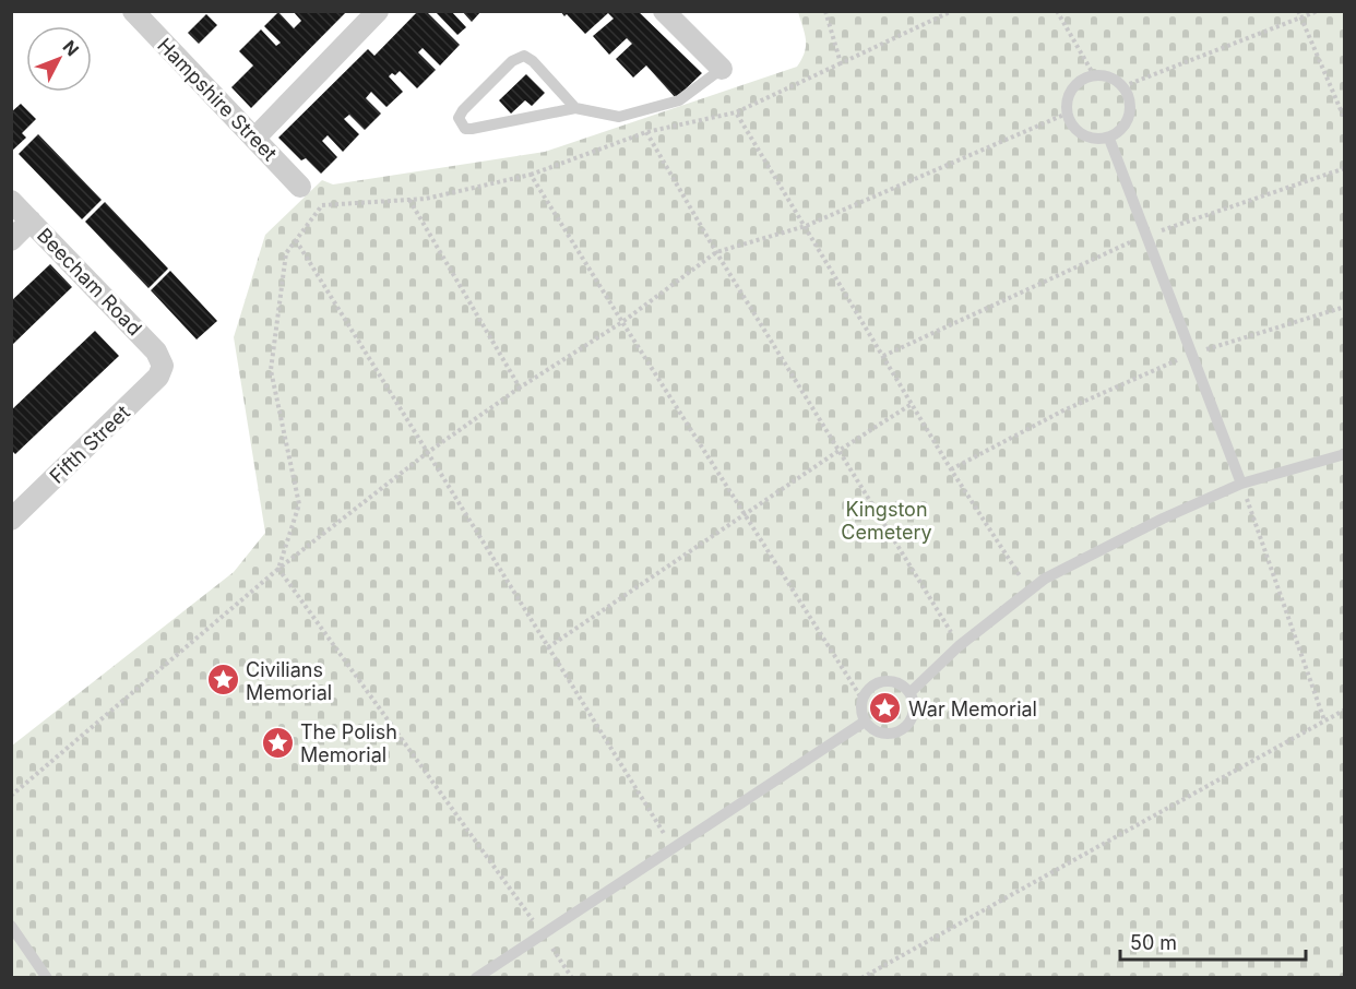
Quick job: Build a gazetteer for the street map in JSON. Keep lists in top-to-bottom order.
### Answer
{
  "streets": {
    "street": ["Hampshire Street", "Beecham Road", "Fifth Street"]
  },
  "crossings": [
    ["Beecham Road", "Fifth Street"]
  ],
  "parks": ["Kingston Cemetery"],
  "places": {
    "place": ["Civilians Memorial", "War Memorial", "The Polish Memorial"]
  },
  "scale_bar": "50 m",
  "north": "top right"
}
